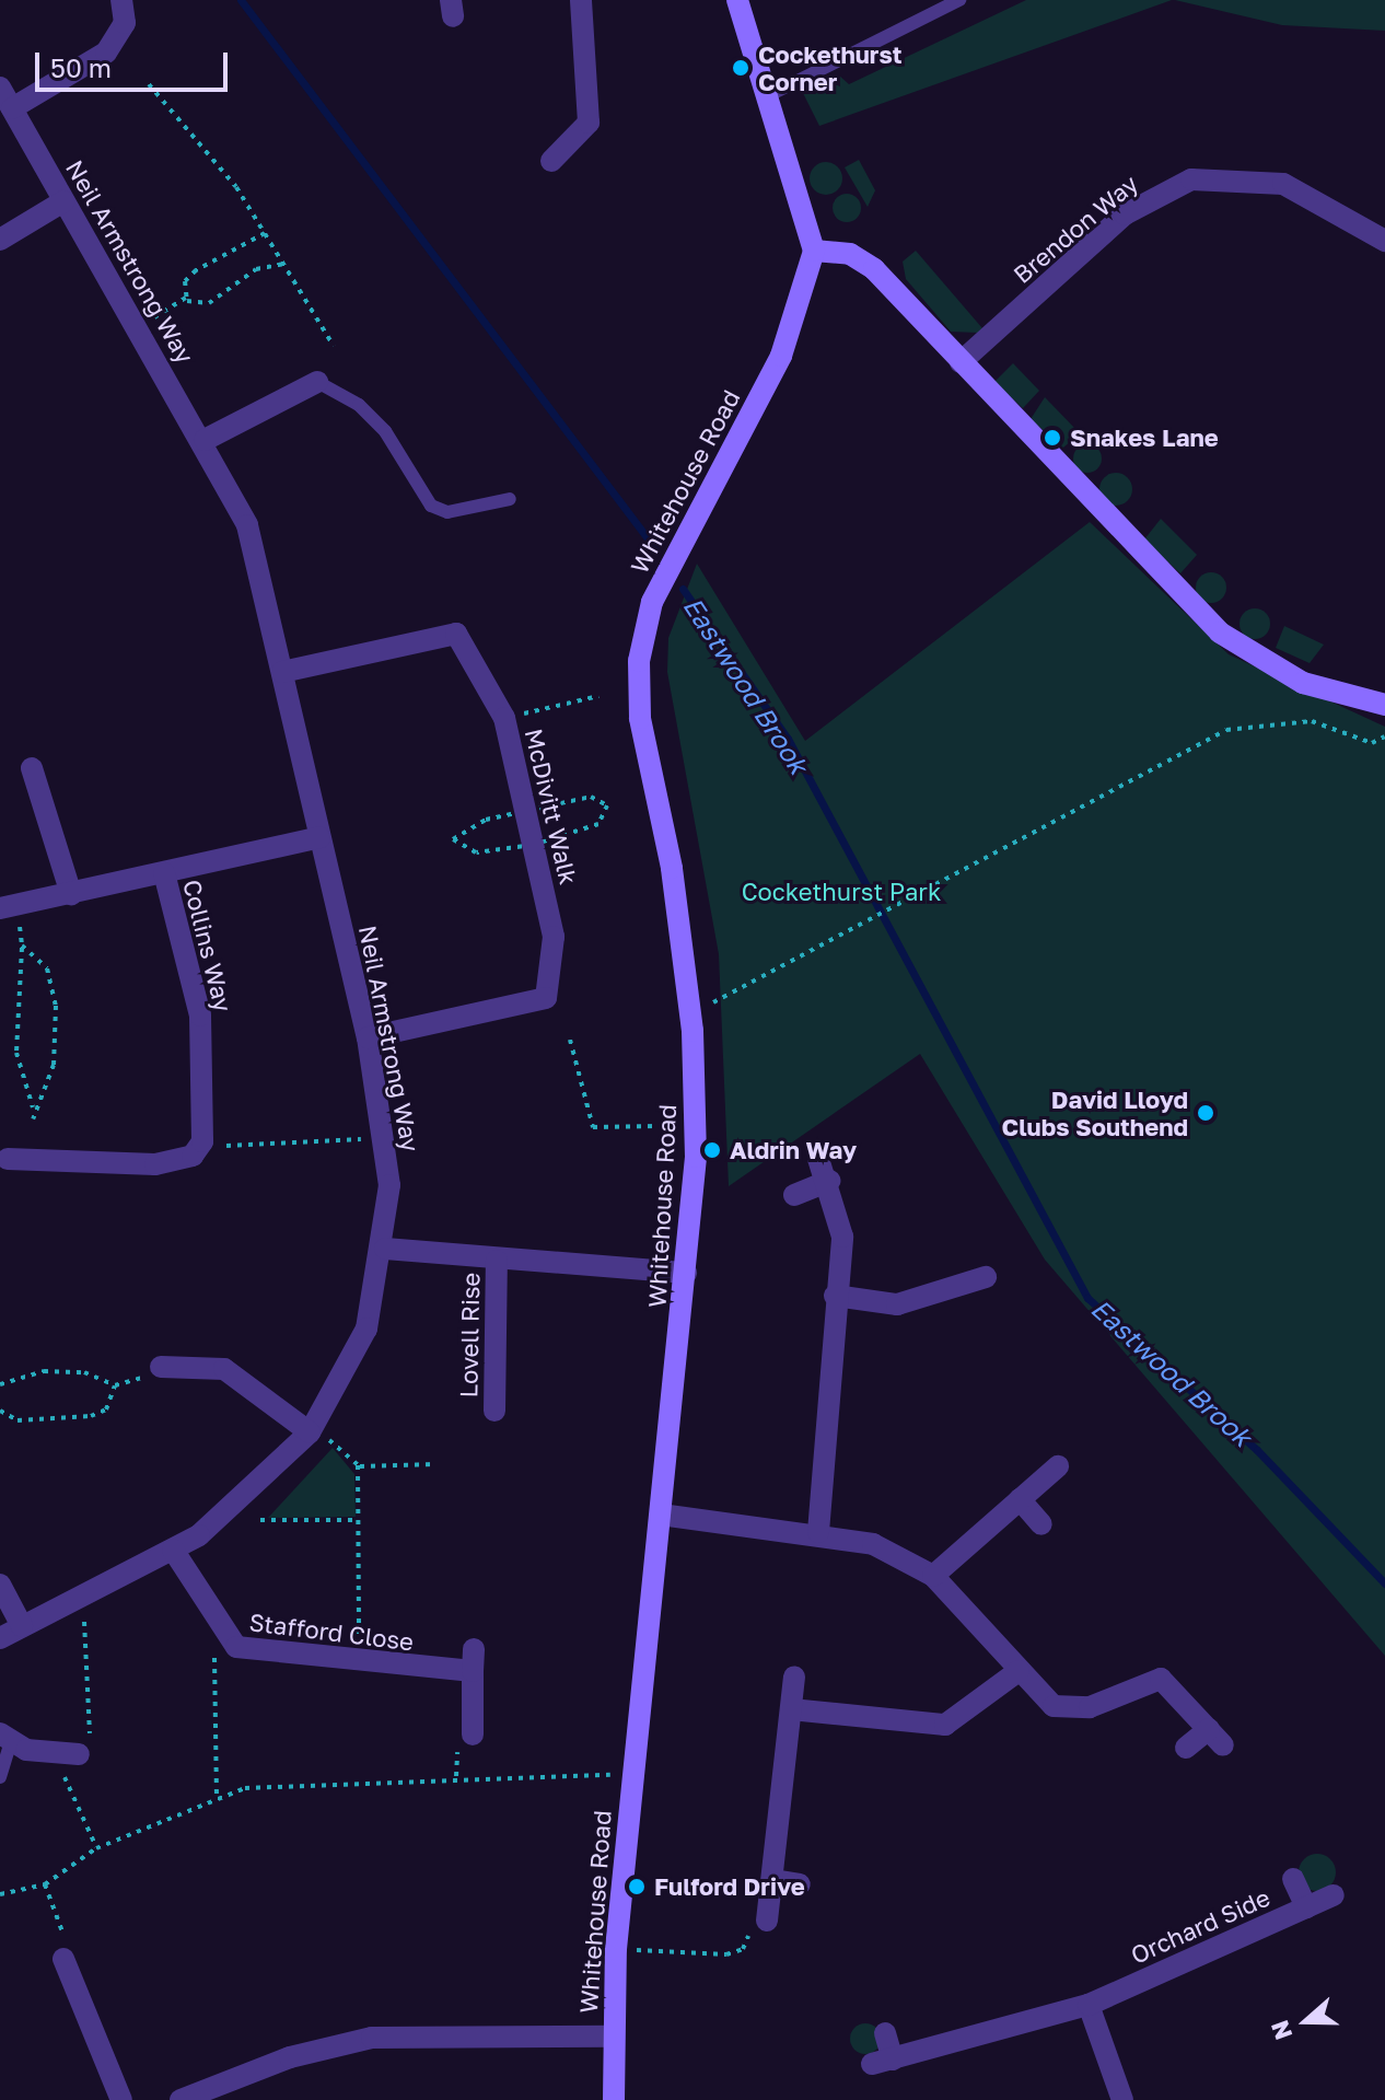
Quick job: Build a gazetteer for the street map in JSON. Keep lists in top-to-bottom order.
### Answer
{
  "streets": {
    "street": [
      "Brendon Way",
      "Neil Armstrong Way",
      "Whitehouse Road",
      "McDivitt Walk",
      "Collins Way",
      "Lovell Rise",
      "Stafford Close",
      "Orchard Side"
    ]
  },
  "crossings": [
    ["Neil Armstrong Way", "McDivitt Walk"],
    ["Neil Armstrong Way", "Collins Way"],
    ["Neil Armstrong Way", "Stafford Close"]
  ],
  "water": ["Eastwood Brook"],
  "parks": ["Cockethurst Park"],
  "places": [
    "Cockethurst Corner",
    "Snakes Lane",
    "David Lloyd Clubs Southend",
    "Aldrin Way",
    "Fulford Drive"
  ],
  "scale_bar": "50 m",
  "north": "left"
}
